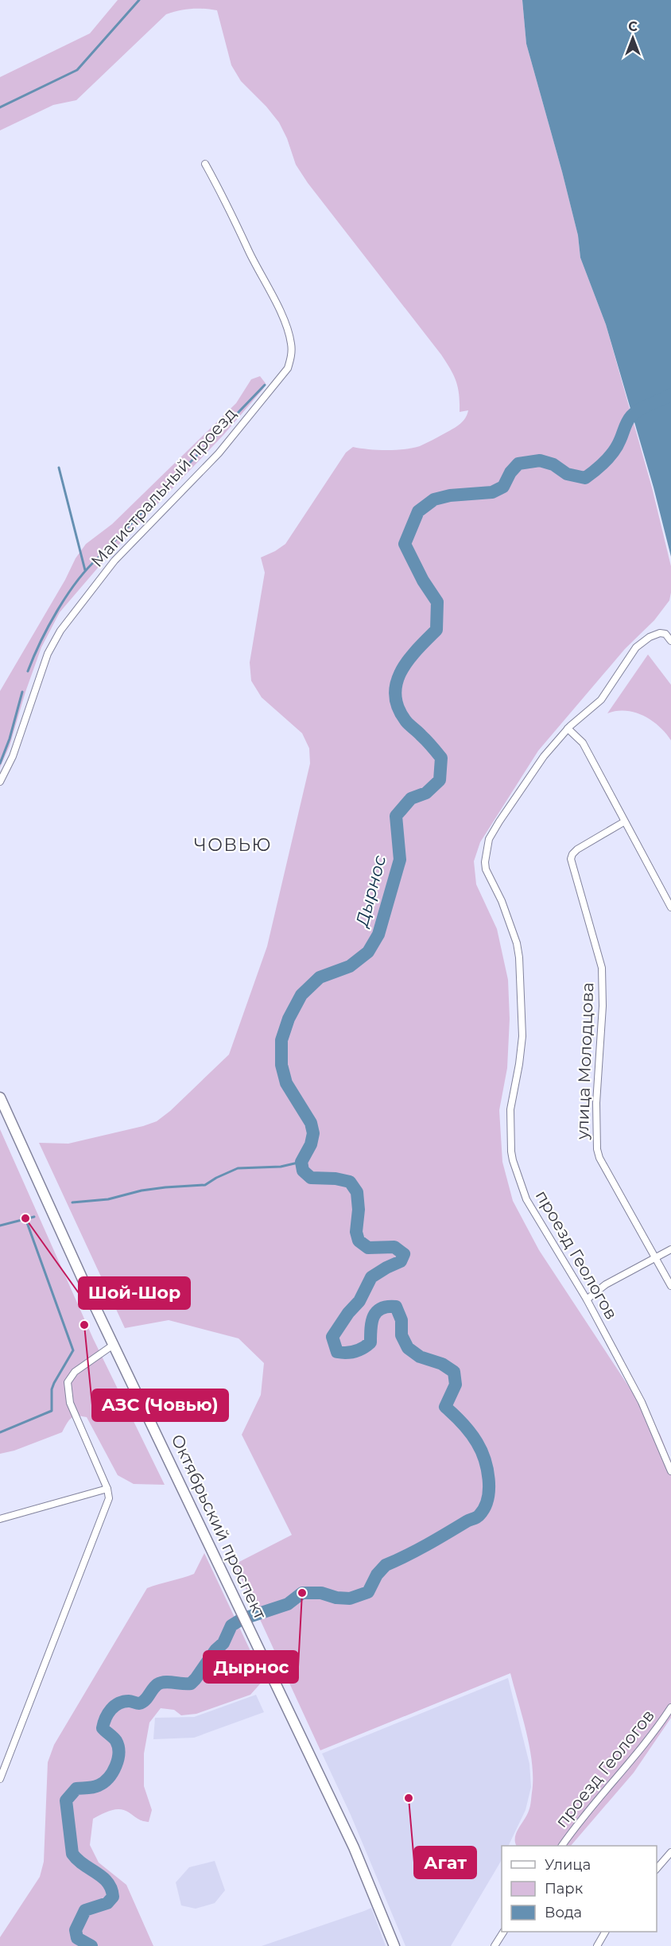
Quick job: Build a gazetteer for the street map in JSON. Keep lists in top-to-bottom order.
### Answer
{
  "streets": {
    "main road": ["Октябрьский проспект"],
    "street": ["Магистральный проезд", "улица Молодцова", "проезд Геологов"]
  },
  "districts": ["ЧОВЬЮ"],
  "water": ["Дырнос"],
  "places": [
    "Шой-Шор",
    "АЗС (Човью)",
    "Дырнос",
    "Агат"
  ],
  "legend": ["Улица", "Парк", "Вода"],
  "north": "top"
}
